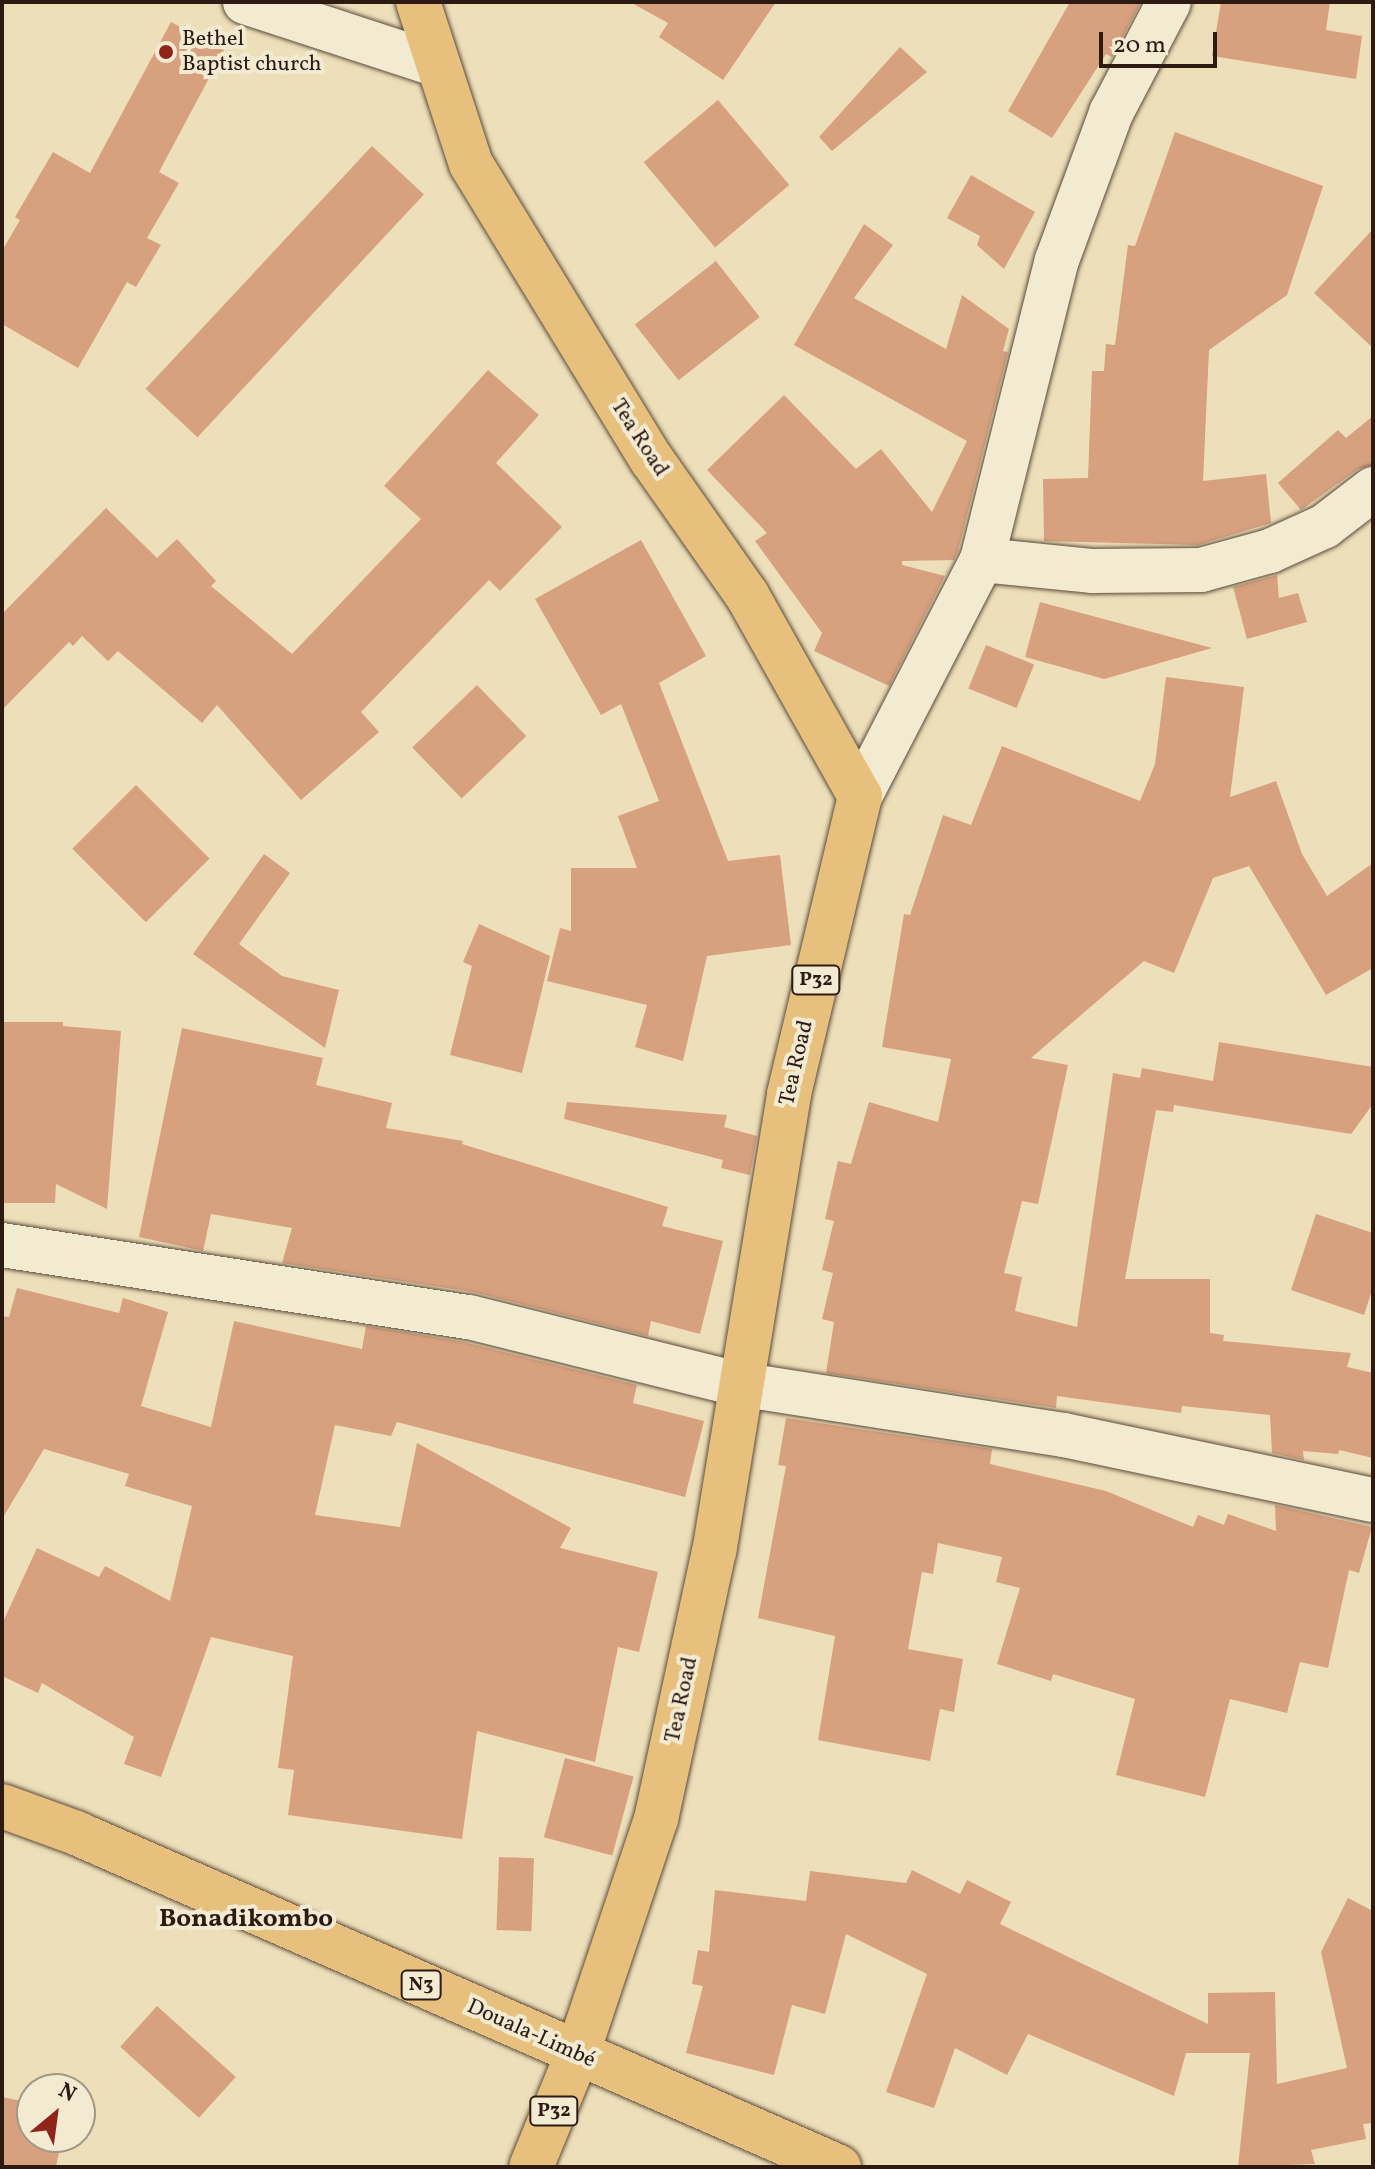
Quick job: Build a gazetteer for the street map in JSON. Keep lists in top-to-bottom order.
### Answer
{
  "streets": {
    "main road": [
      "Tea Road",
      "P32",
      "N3",
      "Douala-Limbé"
    ]
  },
  "crossings": [
    ["Tea Road", "Douala-Limbé"]
  ],
  "districts": ["Bonadikombo"],
  "places": ["Bethel Baptist church"],
  "scale_bar": "20 m",
  "north": "top right"
}
